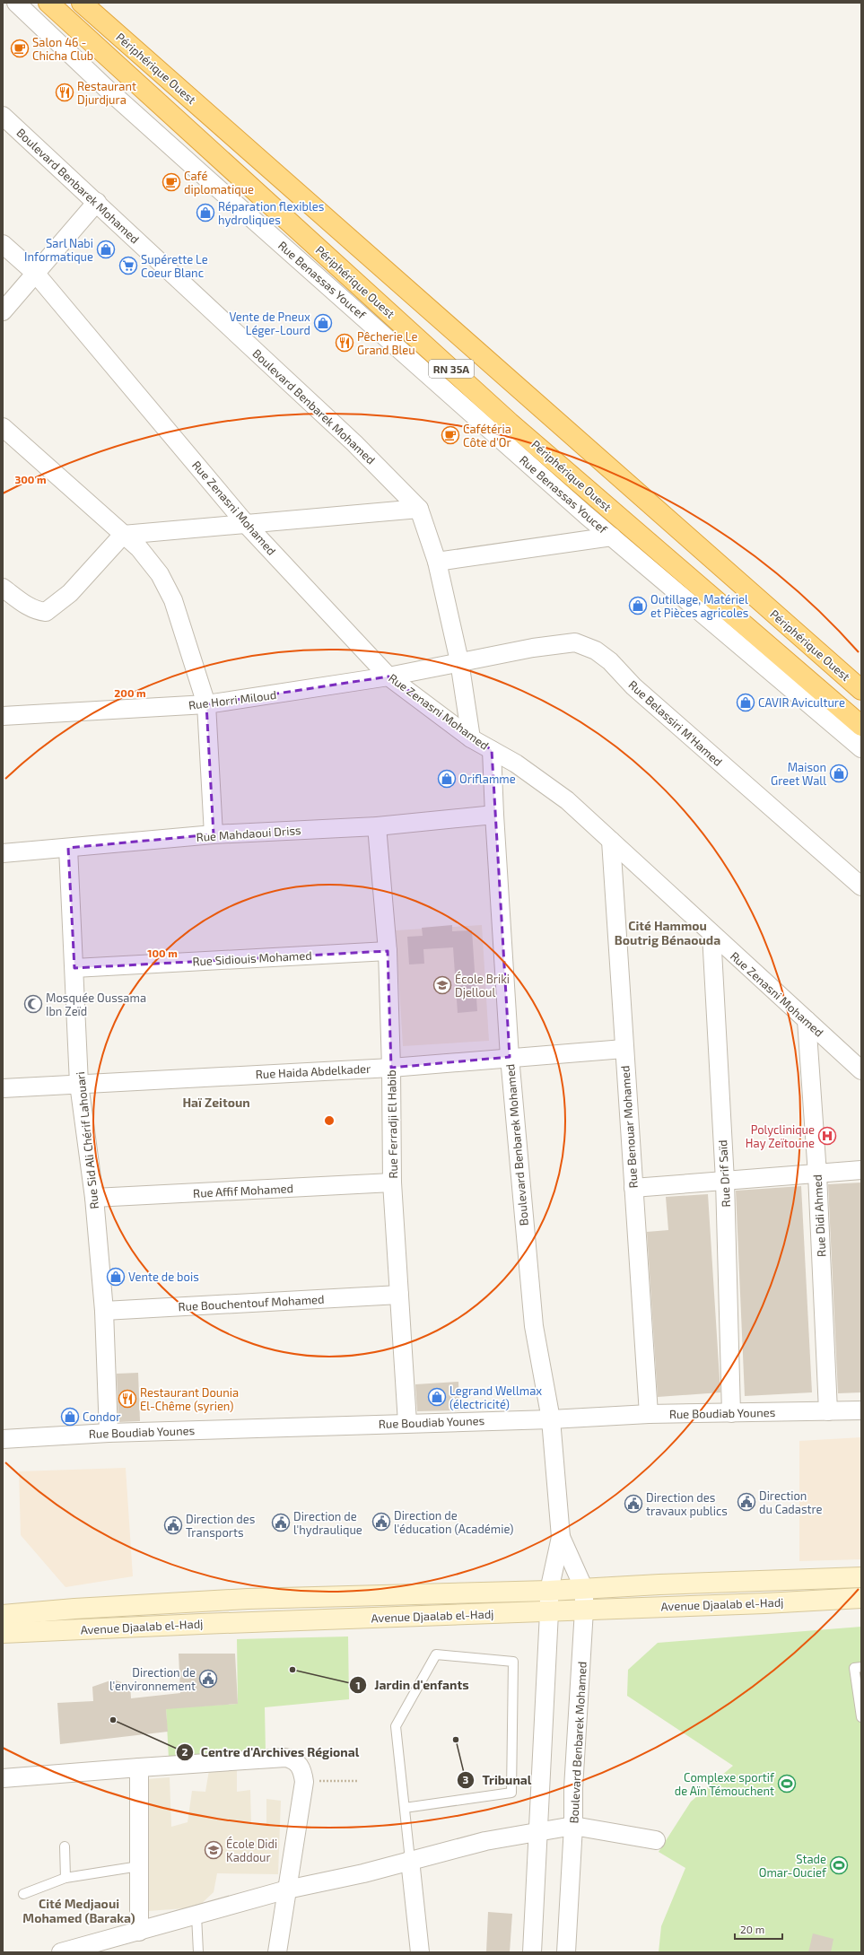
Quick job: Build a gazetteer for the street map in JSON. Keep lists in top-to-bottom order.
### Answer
{
  "streets": {
    "highway": ["Périphérique Ouest", "RN 35A"],
    "main road": ["Avenue Djaalab el-Hadj"],
    "street": [
      "Boulevard Benbarek Mohamed",
      "Rue Benassas Youcef",
      "Rue Zenasni Mohamed",
      "Rue Horri Miloud",
      "Rue Belassiri M'Hamed",
      "Rue Mahdaoui Driss",
      "Rue Sidiouis Mohamed",
      "Rue Haida Abdelkader",
      "Rue Ferradji El Habib",
      "Rue Benouar Mohamed",
      "Rue Sid Ali Chérif Lahouari",
      "Rue Drif Saïd",
      "Rue Affif Mohamed",
      "Rue Didi Ahmed",
      "Rue Bouchentouf Mohamed",
      "Rue Boudiab Younes"
    ]
  },
  "crossings": [
    ["Boulevard Benbarek Mohamed", "Rue Zenasni Mohamed"],
    ["Boulevard Benbarek Mohamed", "Rue Horri Miloud"],
    ["Boulevard Benbarek Mohamed", "Rue Belassiri M'Hamed"],
    ["Boulevard Benbarek Mohamed", "Rue Mahdaoui Driss"],
    ["Boulevard Benbarek Mohamed", "Rue Haida Abdelkader"],
    ["Boulevard Benbarek Mohamed", "Rue Boudiab Younes"],
    ["Boulevard Benbarek Mohamed", "Avenue Djaalab el-Hadj"],
    ["Rue Zenasni Mohamed", "Rue Horri Miloud"],
    ["Rue Zenasni Mohamed", "Rue Benouar Mohamed"],
    ["Rue Zenasni Mohamed", "Rue Drif Saïd"],
    ["Rue Zenasni Mohamed", "Rue Didi Ahmed"],
    ["Rue Horri Miloud", "Rue Belassiri M'Hamed"],
    ["Rue Mahdaoui Driss", "Rue Ferradji El Habib"],
    ["Rue Mahdaoui Driss", "Rue Sid Ali Chérif Lahouari"],
    ["Rue Sidiouis Mohamed", "Rue Ferradji El Habib"],
    ["Rue Sidiouis Mohamed", "Rue Sid Ali Chérif Lahouari"],
    ["Rue Haida Abdelkader", "Rue Ferradji El Habib"],
    ["Rue Haida Abdelkader", "Rue Benouar Mohamed"],
    ["Rue Haida Abdelkader", "Rue Sid Ali Chérif Lahouari"],
    ["Rue Ferradji El Habib", "Rue Affif Mohamed"],
    ["Rue Ferradji El Habib", "Rue Bouchentouf Mohamed"],
    ["Rue Ferradji El Habib", "Rue Boudiab Younes"],
    ["Rue Benouar Mohamed", "Rue Boudiab Younes"],
    ["Rue Sid Ali Chérif Lahouari", "Rue Affif Mohamed"],
    ["Rue Sid Ali Chérif Lahouari", "Rue Bouchentouf Mohamed"],
    ["Rue Sid Ali Chérif Lahouari", "Rue Boudiab Younes"],
    ["Rue Drif Saïd", "Rue Boudiab Younes"],
    ["Rue Didi Ahmed", "Rue Boudiab Younes"]
  ],
  "districts": ["Cité Hammou Boutrig Bénaouda", "Haï Zeitoun", "Cité Medjaoui Mohamed (Baraka)"],
  "places": {
    "cafe": ["Salon 46 - Chicha Club", "Café diplomatique", "Cafétéria Côte d'Or"],
    "restaurant": ["Restaurant Djurdjura", "Pêcherie Le Grand Bleu", "Restaurant Dounia El-Chême (syrien)"],
    "shop": [
      "Réparation flexibles hydroliques",
      "Sarl Nabi Informatique",
      "Vente de Pneux Léger-Lourd",
      "Outillage, Matériel et Pièces agricoles",
      "CAVIR Aviculture",
      "Maison Greet Wall",
      "Oriflamme",
      "Vente de bois",
      "Legrand Wellmax (électricité)",
      "Condor"
    ],
    "supermarket": ["Supérette Le Coeur Blanc"],
    "school or university": ["École Briki Djelloul", "École Didi Kaddour"],
    "mosque": ["Mosquée Oussama Ibn Zeïd"],
    "hospital": ["Polyclinique Hay Zeïtoune"],
    "public building": [
      "Direction du Cadastre",
      "Direction des travaux publics",
      "Direction de l'éducation (Académie)",
      "Direction de l'hydraulique",
      "Direction des Transports",
      "Direction de l'environnement"
    ],
    "other": ["Jardin d'enfants", "Centre d'Archives Régional", "Tribunal"],
    "sports": ["Complexe sportif de Aïn Témouchent", "Stade Omar-Oucief"]
  },
  "scale_bar": "20 m",
  "rings": ["300 m", "200 m", "100 m"]
}
